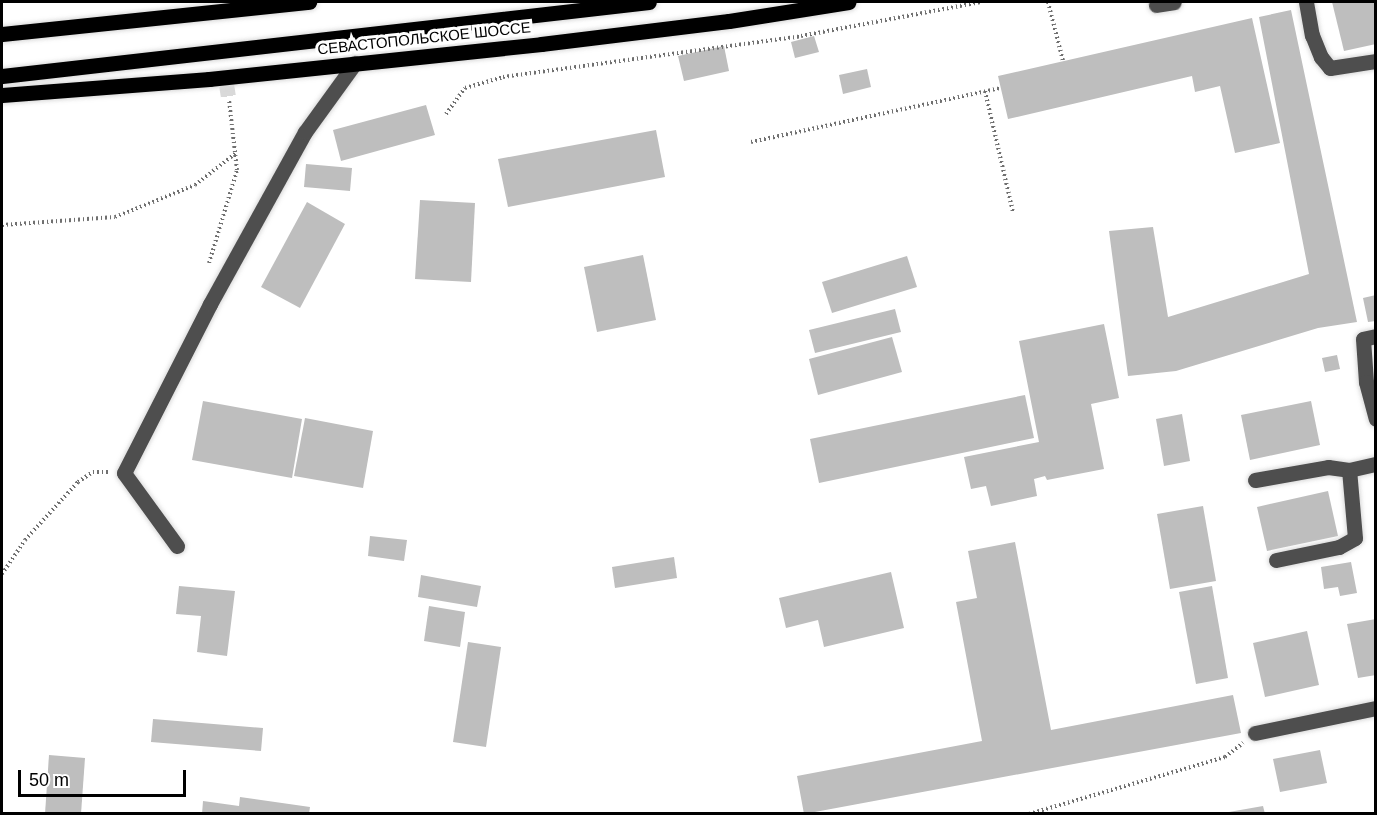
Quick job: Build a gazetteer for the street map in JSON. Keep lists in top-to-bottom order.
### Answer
{
  "streets": {
    "main road": ["СЕВАСТОПОЛЬСКОЕ ШОССЕ"]
  },
  "scale_bar": "50 m"
}
